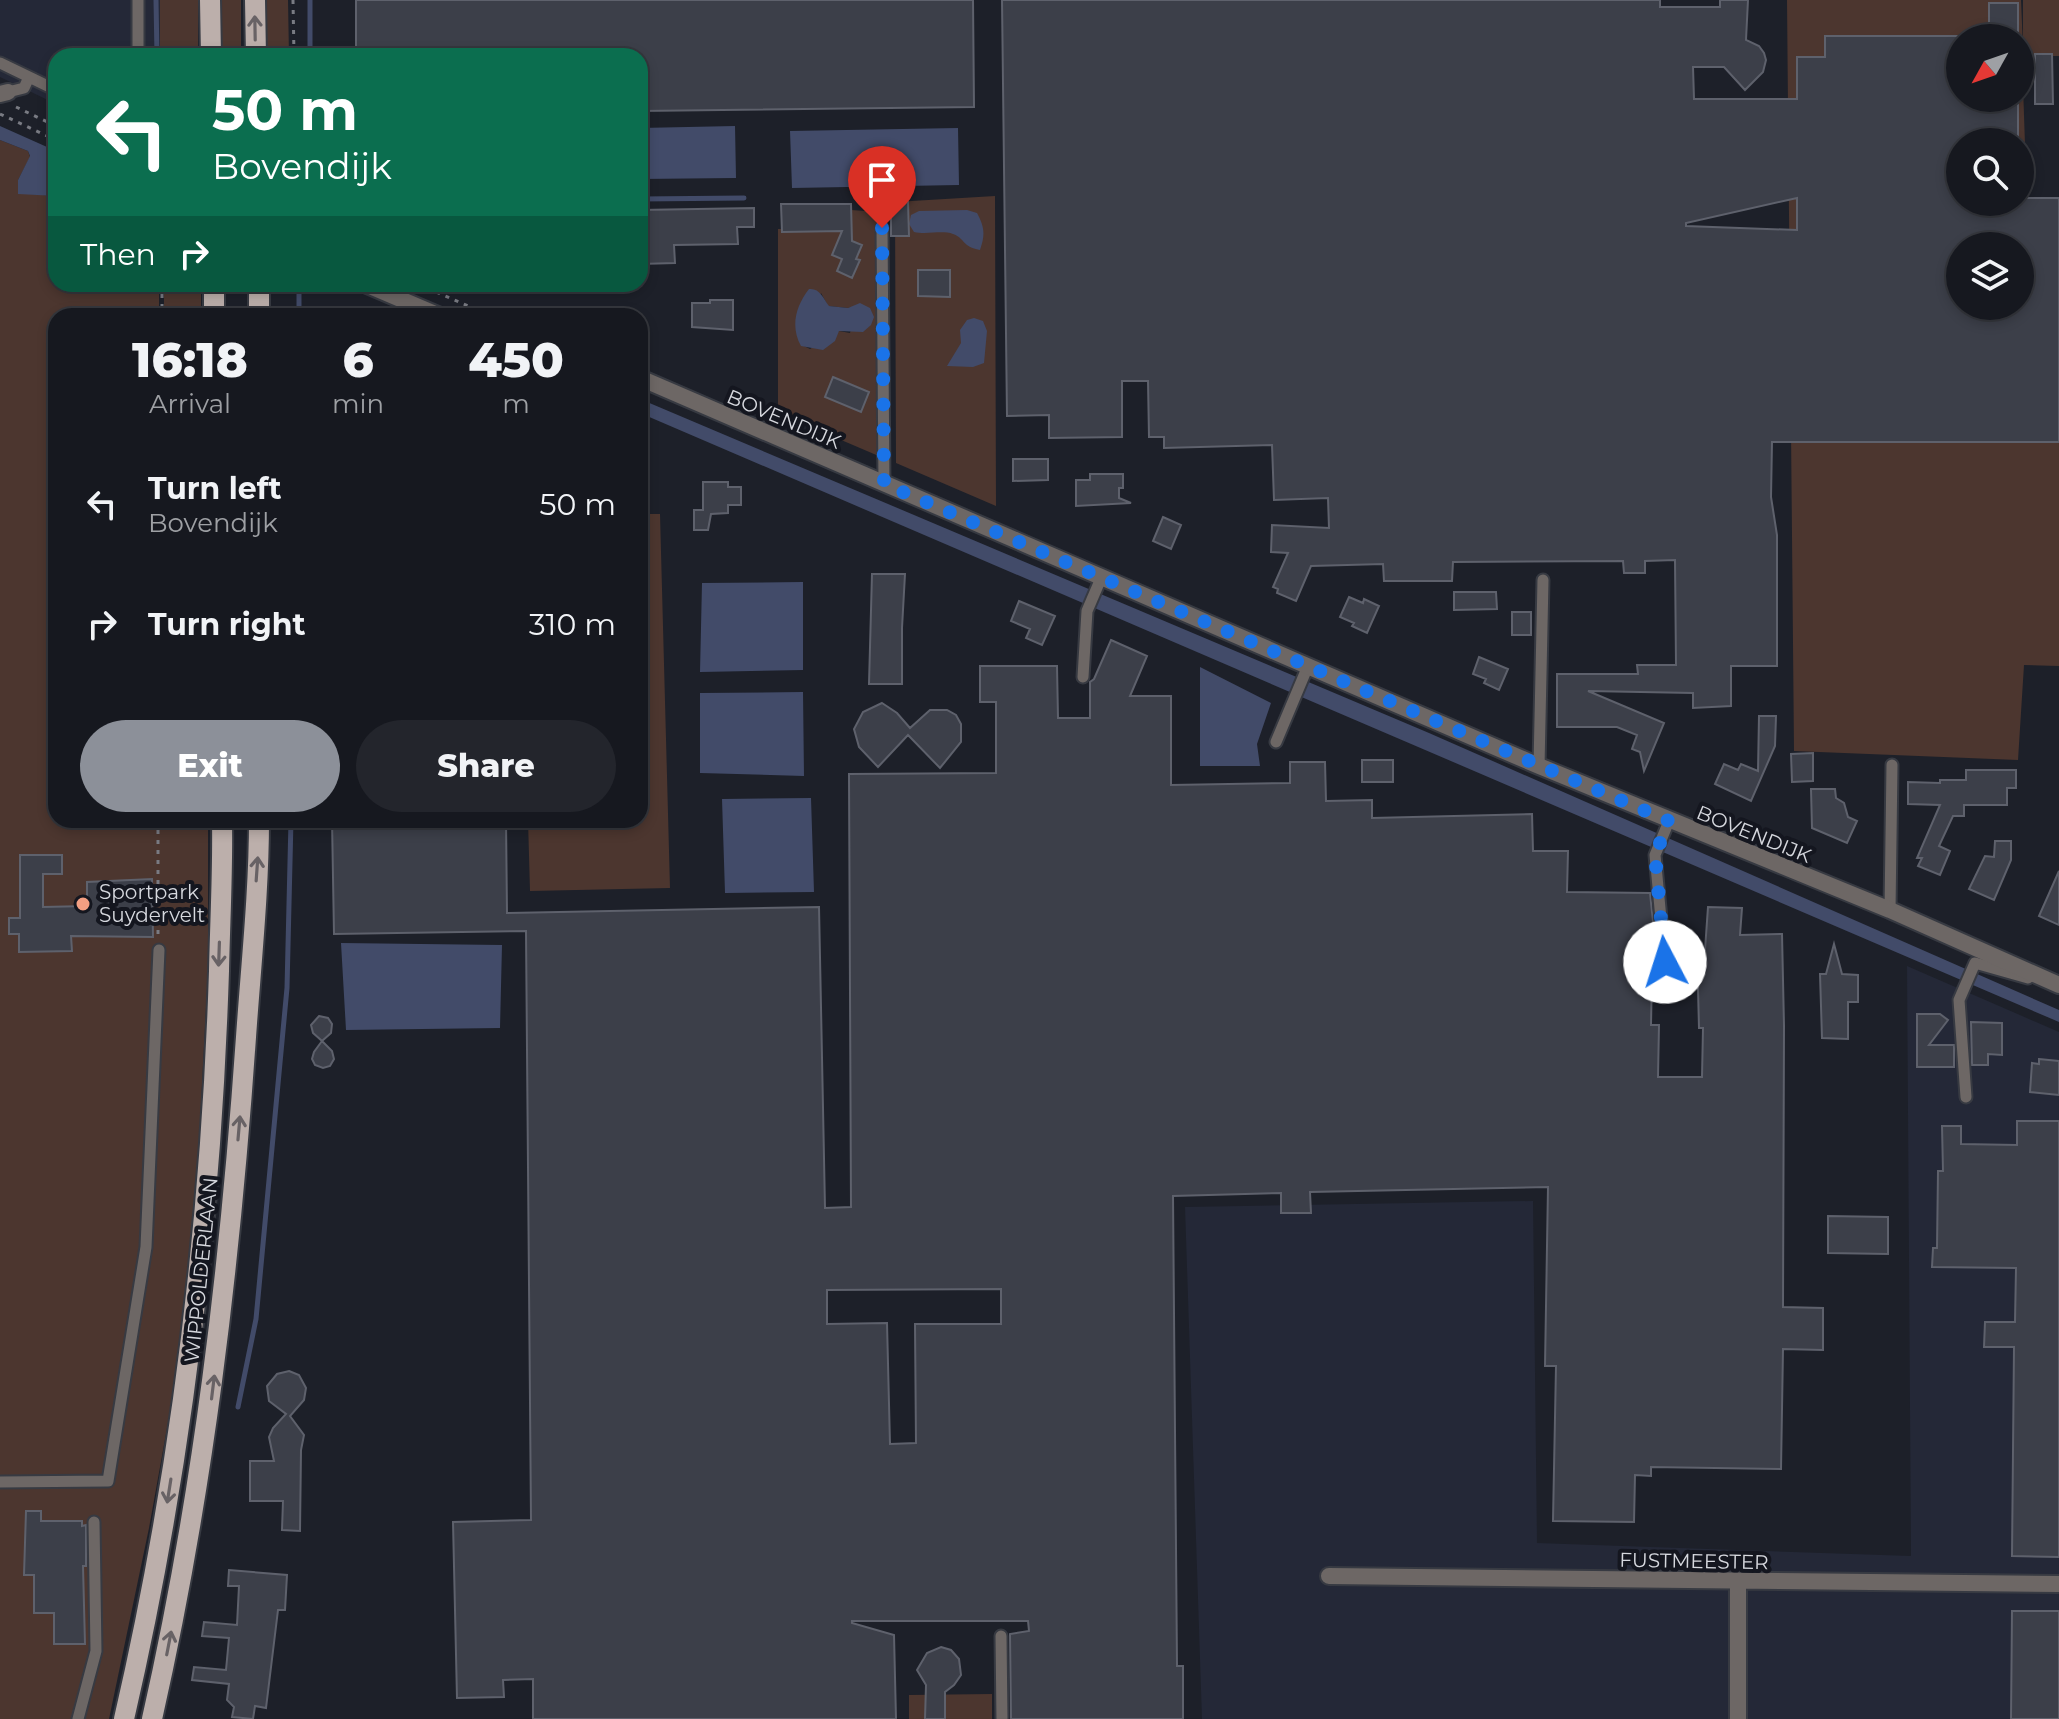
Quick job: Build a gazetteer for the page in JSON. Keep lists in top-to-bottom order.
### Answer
{
  "streets": {
    "main road": ["WIPPOLDERLAAN"],
    "street": ["BOVENDIJK", "FUSTMEESTER"]
  },
  "places": ["Sportpark Suydervelt"],
  "north": "bottom left",
  "page": {
    "turn": ["50 m", "Bovendijk"],
    "then": "Then",
    "eta": [
      "16:18",
      "Arrival",
      "6",
      "min",
      "450",
      "m"
    ],
    "list": [
      {
        "name": "Turn left",
        "note": "Bovendijk",
        "value": "50 m"
      },
      {
        "name": "Turn right",
        "value": "310 m"
      }
    ],
    "buttons": ["Exit", "Share"]
  }
}
